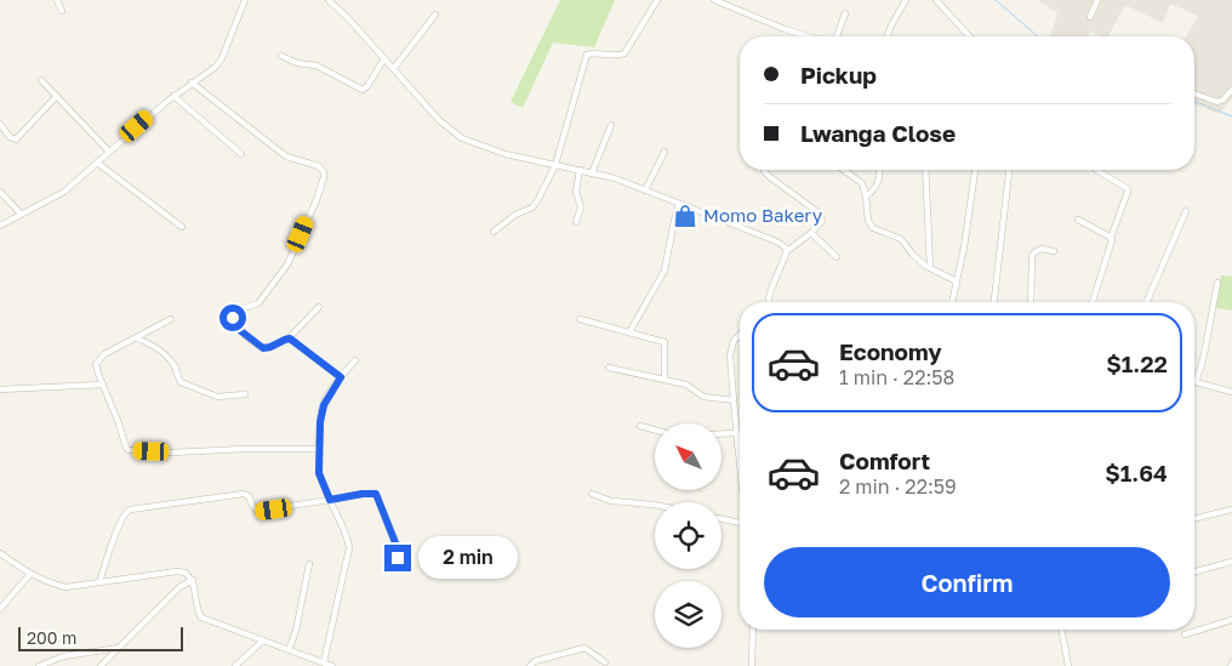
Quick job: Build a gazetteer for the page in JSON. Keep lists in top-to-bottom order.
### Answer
{
  "places": {
    "shop": ["Momo Bakery"]
  },
  "scale_bar": "200 m",
  "north": "top left",
  "page": {
    "banner": ["Pickup", "Lwanga Close"],
    "list": [
      {
        "name": "Economy",
        "note": "1 min · 22:58",
        "value": "$1.22"
      },
      {
        "name": "Comfort",
        "note": "2 min · 22:59",
        "value": "$1.64"
      }
    ],
    "buttons": "Confirm",
    "bubble": "2 min",
    "scale": "200 m"
  }
}
